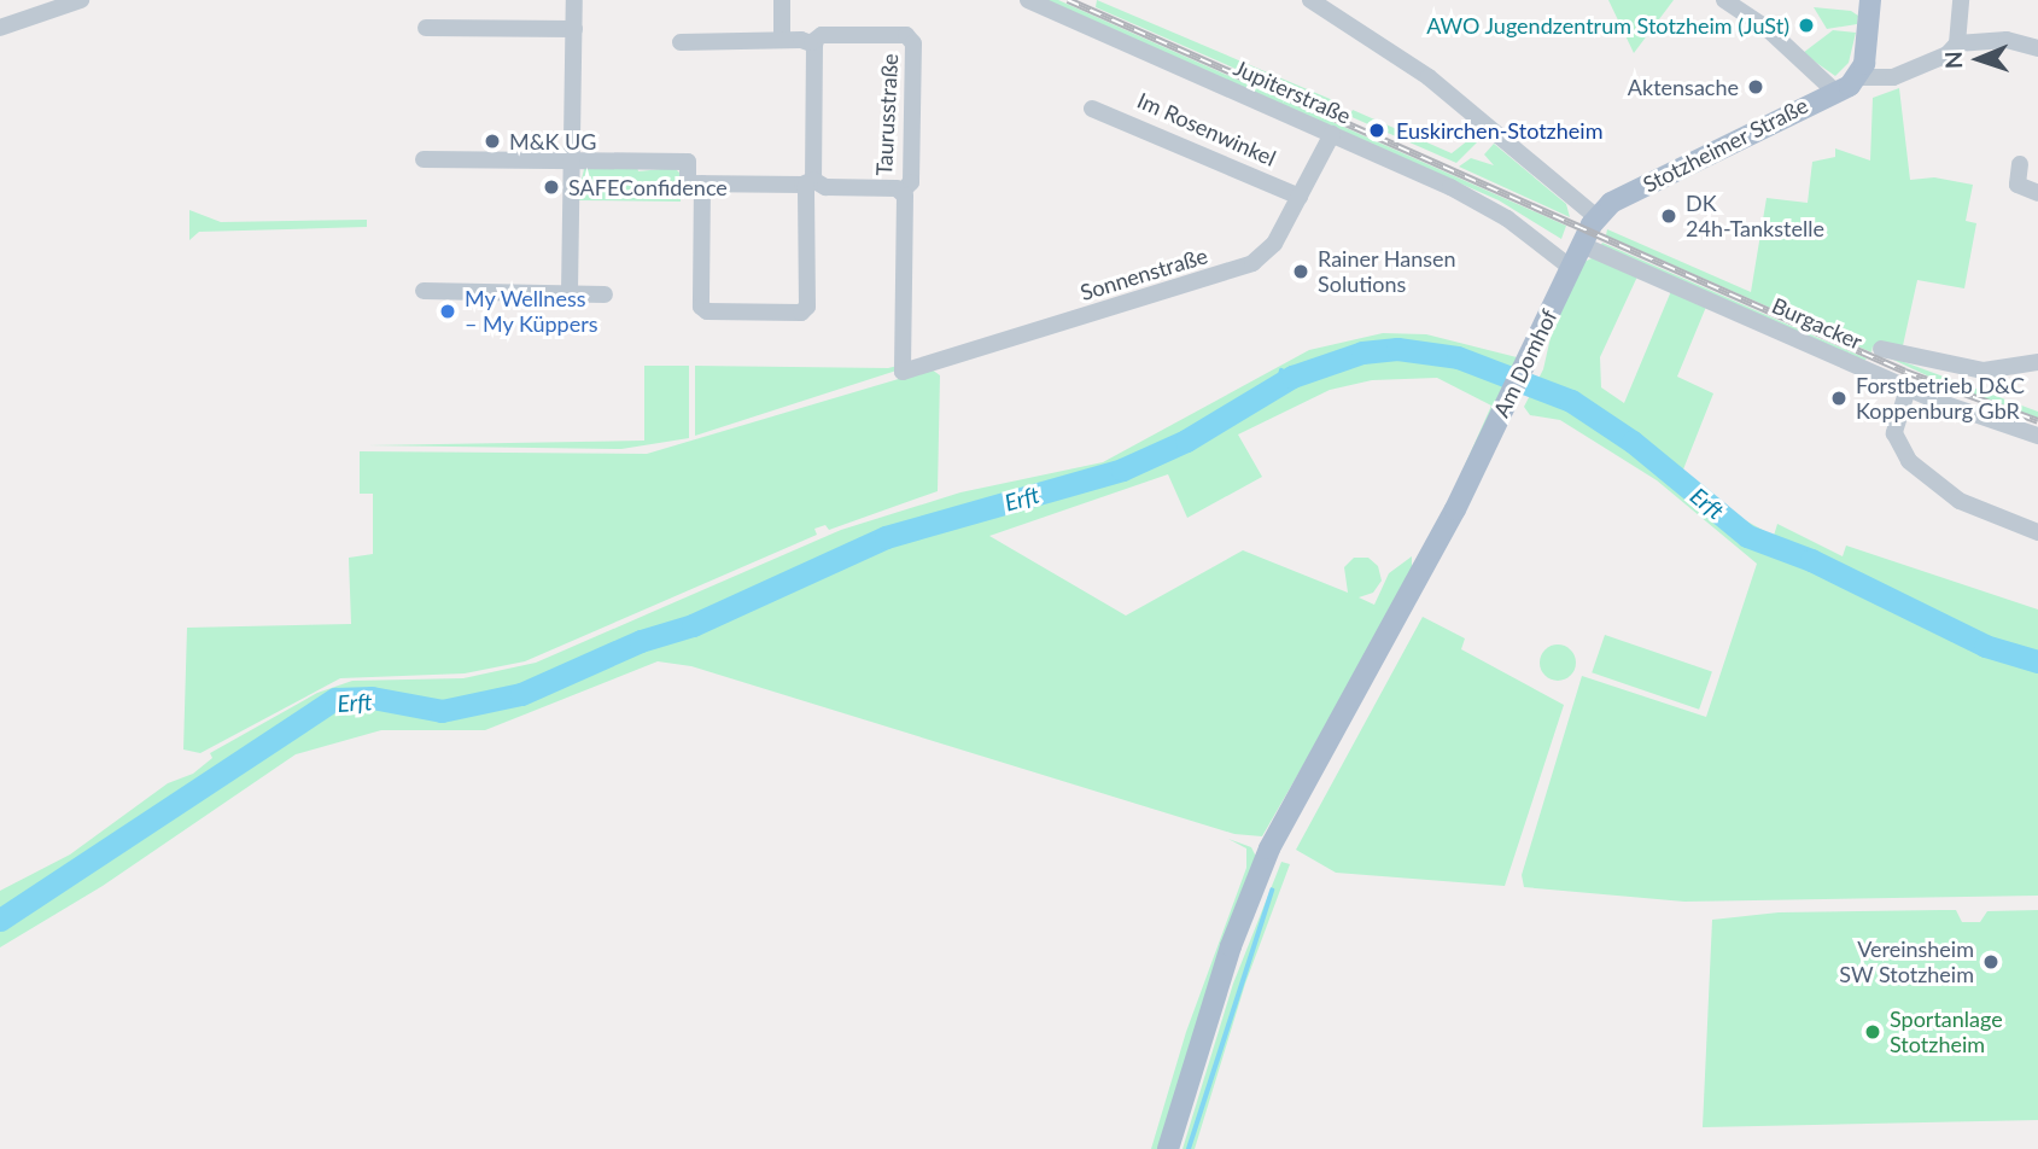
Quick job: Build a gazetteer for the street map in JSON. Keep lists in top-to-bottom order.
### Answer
{
  "streets": {
    "main road": ["Stotzheimer Straße", "Am Domhof"],
    "street": [
      "Jupiterstraße",
      "Taurusstraße",
      "Im Rosenwinkel",
      "Sonnenstraße",
      "Burgacker"
    ]
  },
  "crossings": [
    ["Jupiterstraße", "Sonnenstraße"],
    ["Jupiterstraße", "Am Domhof"],
    ["Taurusstraße", "Sonnenstraße"],
    ["Im Rosenwinkel", "Sonnenstraße"],
    ["Stotzheimer Straße", "Am Domhof"],
    ["Burgacker", "Am Domhof"]
  ],
  "water": ["Erft"],
  "places": [
    "AWO Jugendzentrum Stotzheim (JuSt)",
    "Aktensache",
    "Euskirchen-Stotzheim",
    "M&K UG",
    "SAFEConfidence",
    "DK 24h-Tankstelle",
    "Rainer Hansen Solutions",
    "My Wellness – My Küppers",
    "Forstbetrieb D&C Koppenburg GbR",
    "Vereinsheim SW Stotzheim",
    "Sportanlage Stotzheim"
  ],
  "north": "left"
}
